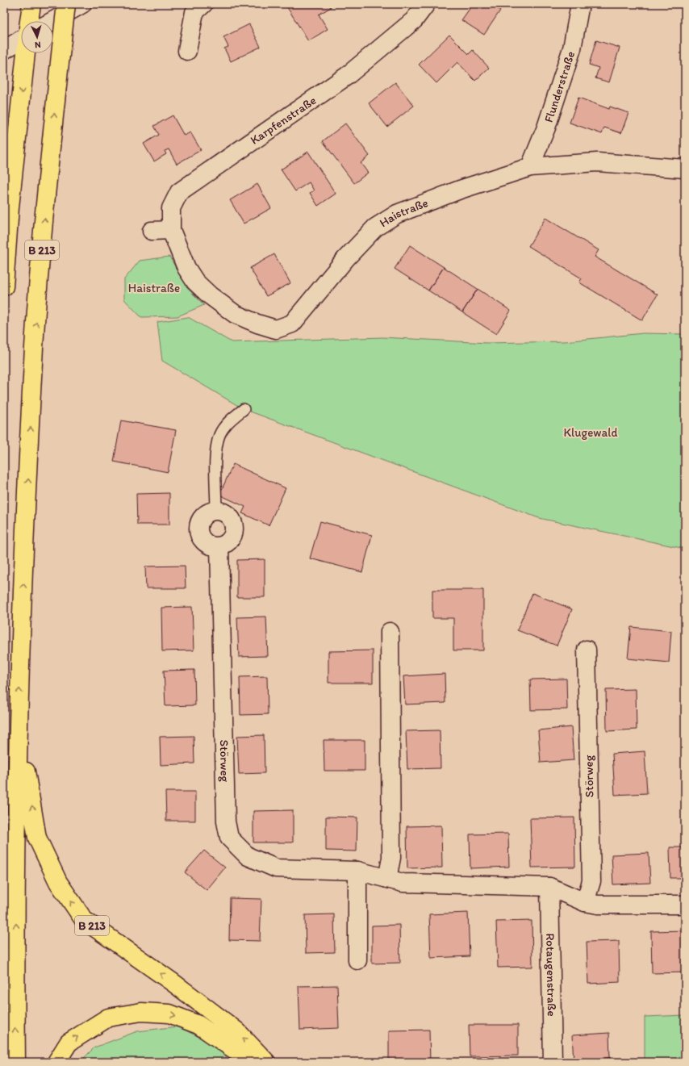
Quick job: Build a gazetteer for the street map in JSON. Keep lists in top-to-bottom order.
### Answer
{
  "streets": {
    "highway": ["B 213"],
    "street": [
      "Flunderstraße",
      "Karpfenstraße",
      "Haistraße",
      "Störweg",
      "Rotaugenstraße"
    ]
  },
  "crossings": [
    ["Flunderstraße", "Haistraße"],
    ["Karpfenstraße", "Haistraße"],
    ["Störweg", "Rotaugenstraße"]
  ],
  "parks": ["Haistraße", "Klugewald"],
  "north": "bottom"
}
